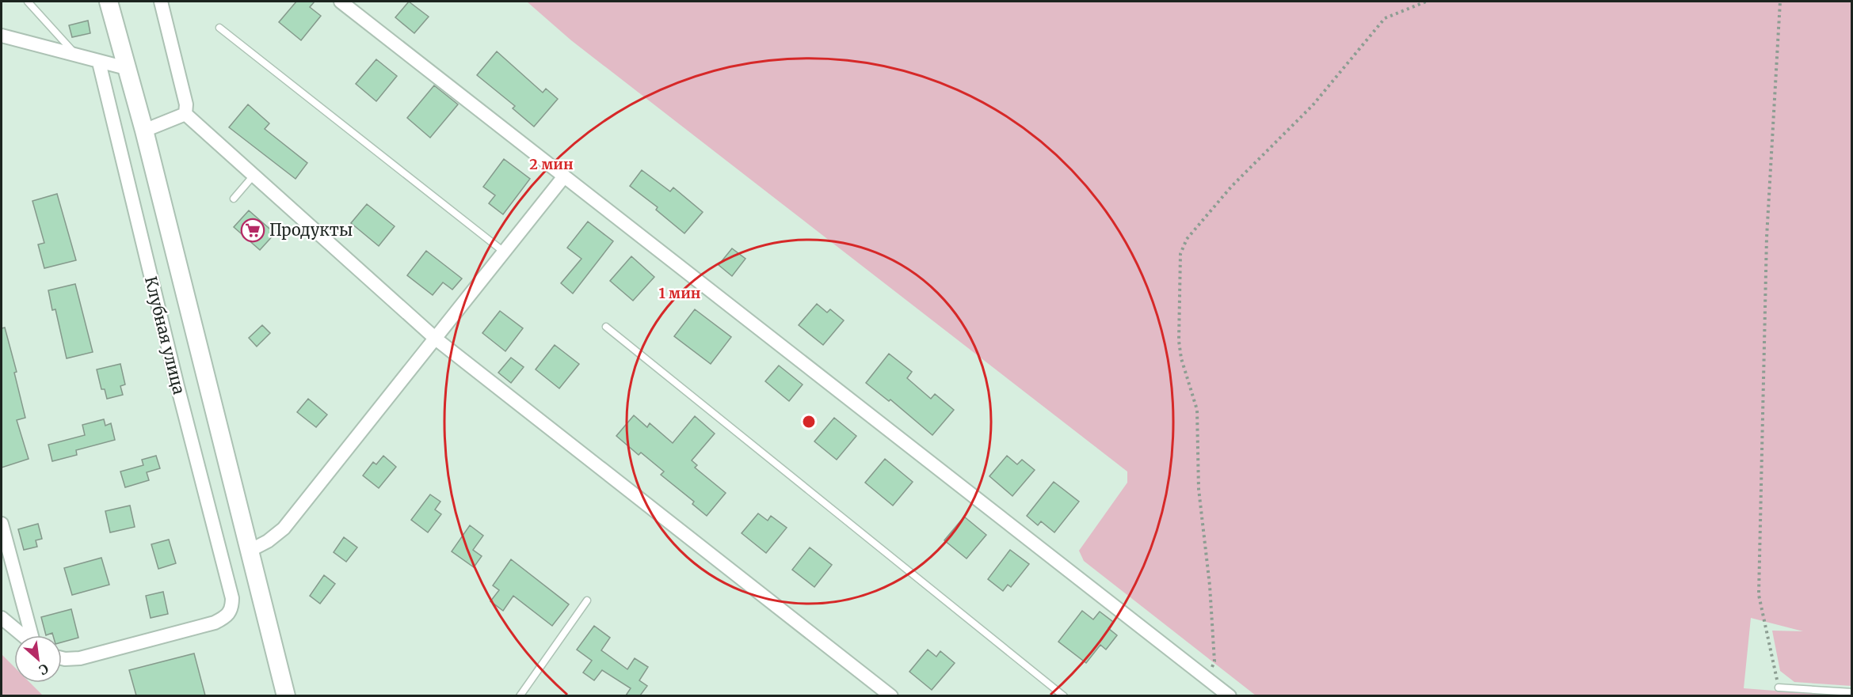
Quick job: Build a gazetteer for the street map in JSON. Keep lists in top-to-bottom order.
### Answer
{
  "streets": {
    "street": ["Клубная улица"]
  },
  "places": {
    "supermarket": ["Продукты"]
  },
  "north": "bottom right",
  "rings": ["2 мин", "1 мин"]
}
